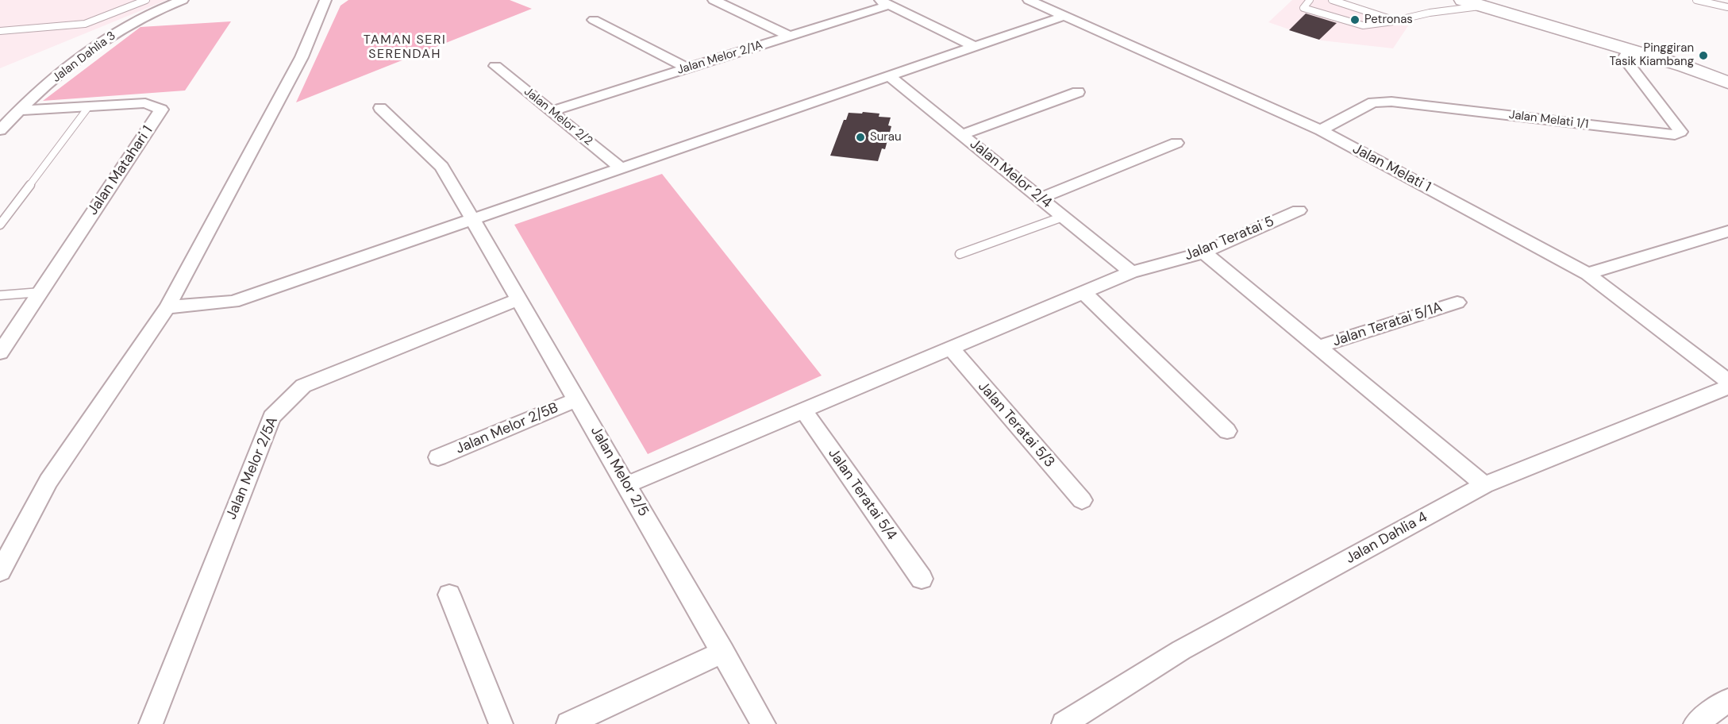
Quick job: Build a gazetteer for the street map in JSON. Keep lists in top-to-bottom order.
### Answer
{
  "streets": {
    "street": [
      "Jalan Dahlia 3",
      "Jalan Melor 2/1A",
      "Jalan Melor 2/2",
      "Jalan Melati 1/1",
      "Jalan Melati 1",
      "Jalan Matahari 1",
      "Jalan Melor 2/4",
      "Jalan Teratai 5",
      "Jalan Teratai 5/1A",
      "Jalan Teratai 5/3",
      "Jalan Melor 2/5B",
      "Jalan Melor 2/5A",
      "Jalan Melor 2/5",
      "Jalan Teratai 5/4",
      "Jalan Dahlia 4"
    ]
  },
  "crossings": [
    ["Jalan Dahlia 3", "Jalan Matahari 1"],
    ["Jalan Melor 2/1A", "Jalan Melor 2/2"],
    ["Jalan Melati 1/1", "Jalan Melati 1"],
    ["Jalan Melor 2/4", "Jalan Teratai 5"],
    ["Jalan Teratai 5", "Jalan Teratai 5/3"],
    ["Jalan Teratai 5", "Jalan Melor 2/5"],
    ["Jalan Teratai 5", "Jalan Teratai 5/4"],
    ["Jalan Melor 2/5B", "Jalan Melor 2/5"],
    ["Jalan Melor 2/5A", "Jalan Melor 2/5"]
  ],
  "districts": ["TAMAN SERI SERENDAH"],
  "places": ["Petronas", "Pinggiran Tasik Kiambang", "Surau"]
}
